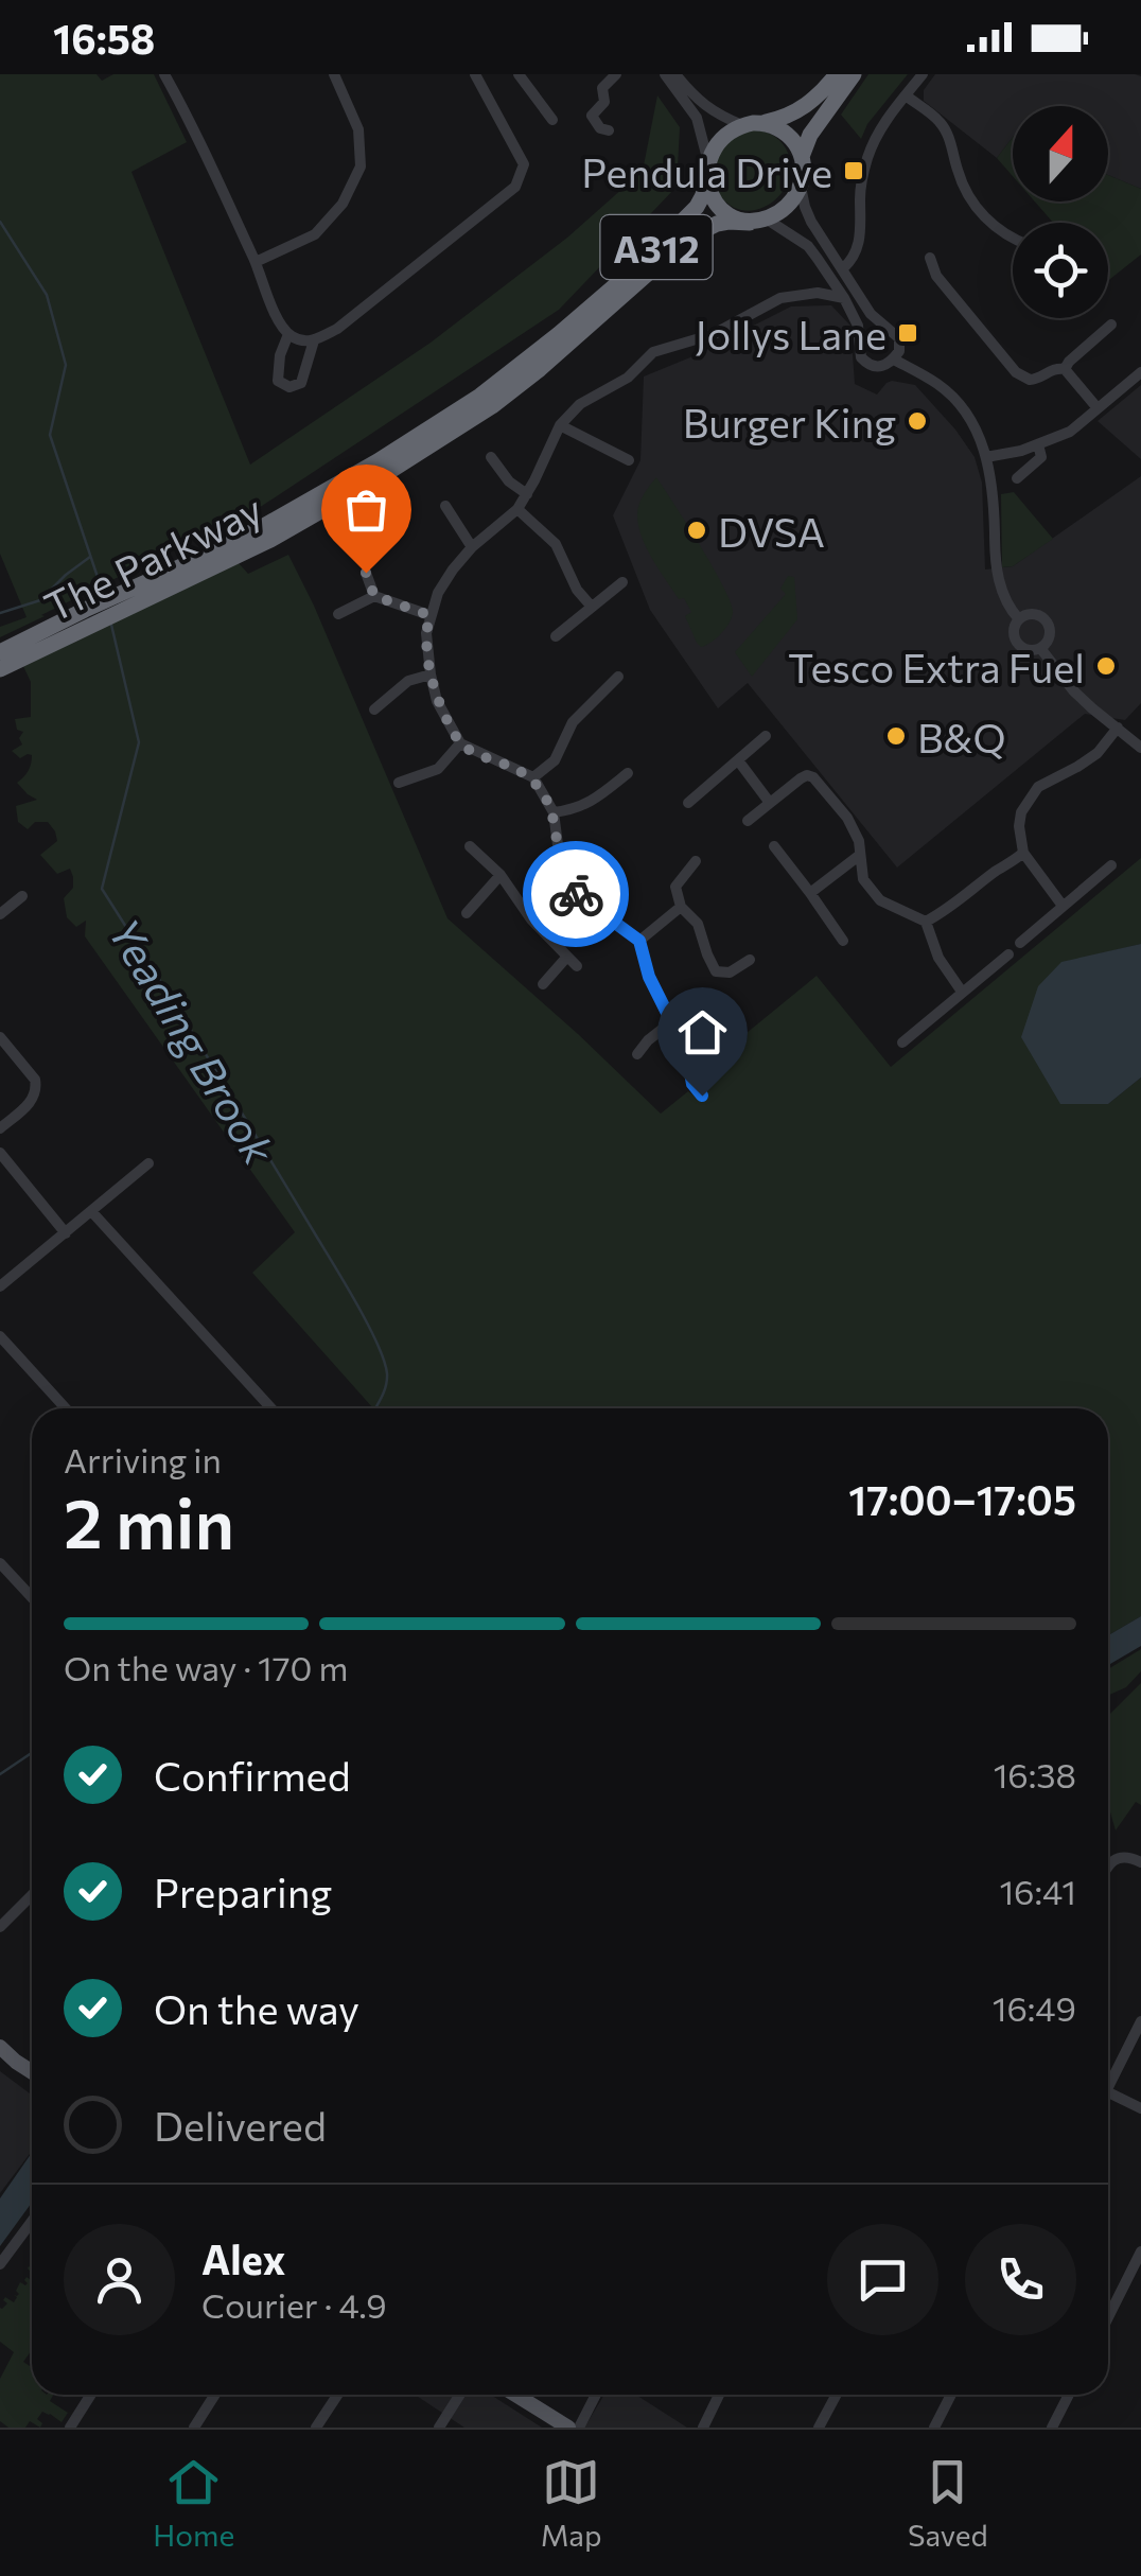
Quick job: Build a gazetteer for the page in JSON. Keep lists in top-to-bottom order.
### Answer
{
  "streets": {
    "highway": ["A312", "The Parkway"]
  },
  "crossings": [
    ["A312", "The Parkway"]
  ],
  "water": ["Yeading Brook"],
  "places": {
    "transit": ["Pendula Drive", "Jollys Lane"],
    "other": [
      "Burger King",
      "DVSA",
      "Tesco Extra Fuel",
      "B&Q"
    ]
  },
  "north": "top",
  "page": {
    "status": "16:58",
    "heading": ["2 min", "Arriving in", "17:00–17:05"],
    "panel": ["Alex", "Courier · 4.9"],
    "bar": "On the way · 170 m",
    "list": [
      ["Confirmed", "16:38"],
      ["Preparing", "16:41"],
      ["On the way", "16:49"],
      "Delivered"
    ],
    "tabs": ["Home", "Map", "Saved"]
  }
}
